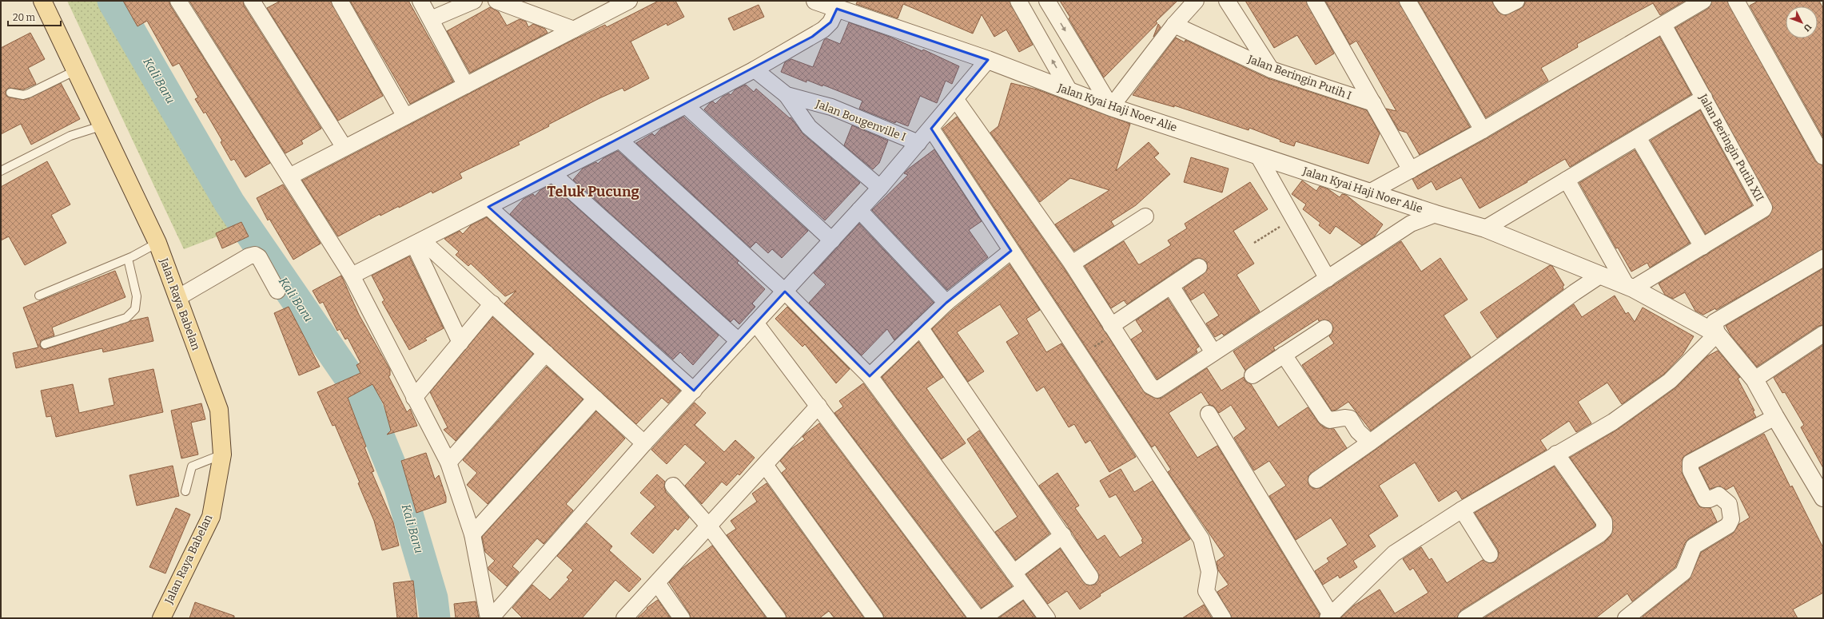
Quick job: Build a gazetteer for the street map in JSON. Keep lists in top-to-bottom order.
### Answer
{
  "streets": {
    "main road": ["Jalan Raya Babelan"],
    "street": [
      "Jalan Beringin Putih I",
      "Jalan Kyai Haji Noer Alie",
      "Jalan Bougenville I",
      "Jalan Beringin Putih XII"
    ]
  },
  "districts": ["Teluk Pucung"],
  "water": ["Kali Baru"],
  "scale_bar": "20 m",
  "north": "bottom right"
}
